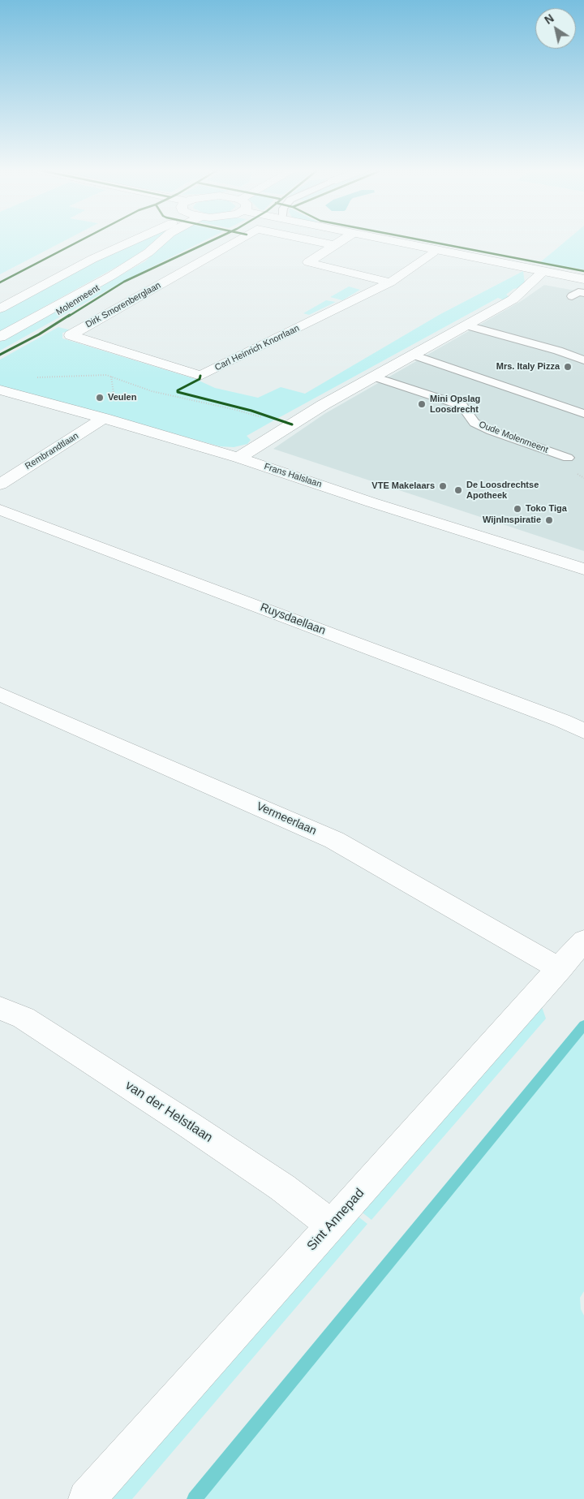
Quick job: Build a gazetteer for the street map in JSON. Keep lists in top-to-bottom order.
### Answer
{
  "streets": {
    "street": [
      "Molenmeent",
      "Dirk Smorenberglaan",
      "Carl Heinrich Knorrlaan",
      "Rembrandtlaan",
      "Frans Halslaan",
      "Ruysdaellaan",
      "Vermeerlaan",
      "van der Helstlaan",
      "Sint Annepad"
    ],
    "lane": ["Oude Molenmeent"]
  },
  "crossings": [
    ["Dirk Smorenberglaan", "Carl Heinrich Knorrlaan"],
    ["Rembrandtlaan", "Frans Halslaan"],
    ["Vermeerlaan", "Sint Annepad"],
    ["van der Helstlaan", "Sint Annepad"]
  ],
  "places": [
    "Mrs. Italy Pizza",
    "Veulen",
    "Mini Opslag Loosdrecht",
    "VTE Makelaars",
    "De Loosdrechtse Apotheek",
    "Toko Tiga",
    "WijnInspiratie"
  ],
  "north": "top left"
}
